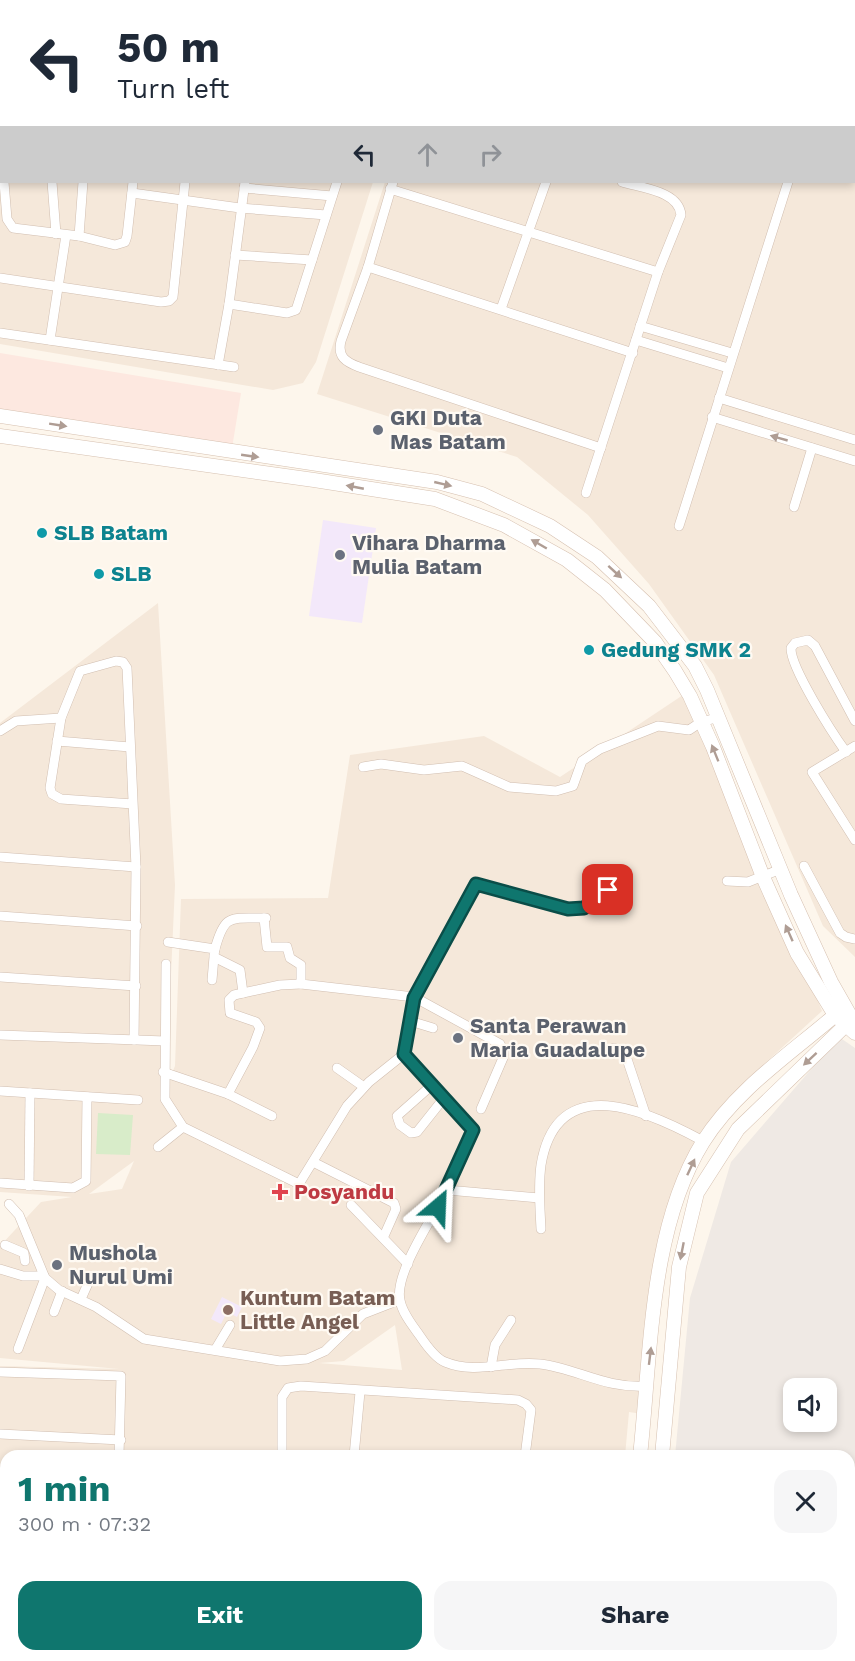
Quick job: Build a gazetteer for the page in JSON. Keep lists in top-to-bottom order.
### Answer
{
  "places": {
    "other": [
      "GKI Duta Mas Batam",
      "SLB Batam",
      "Vihara Dharma Mulia Batam",
      "SLB",
      "Gedung SMK 2",
      "Santa Perawan Maria Guadalupe",
      "Mushola Nurul Umi",
      "Kuntum Batam Little Angel"
    ],
    "health": ["Posyandu"]
  },
  "page": {
    "turn": ["50 m", "Turn left"],
    "heading": ["1 min", "300 m · 07:32"],
    "buttons": ["Exit", "Share"]
  }
}
